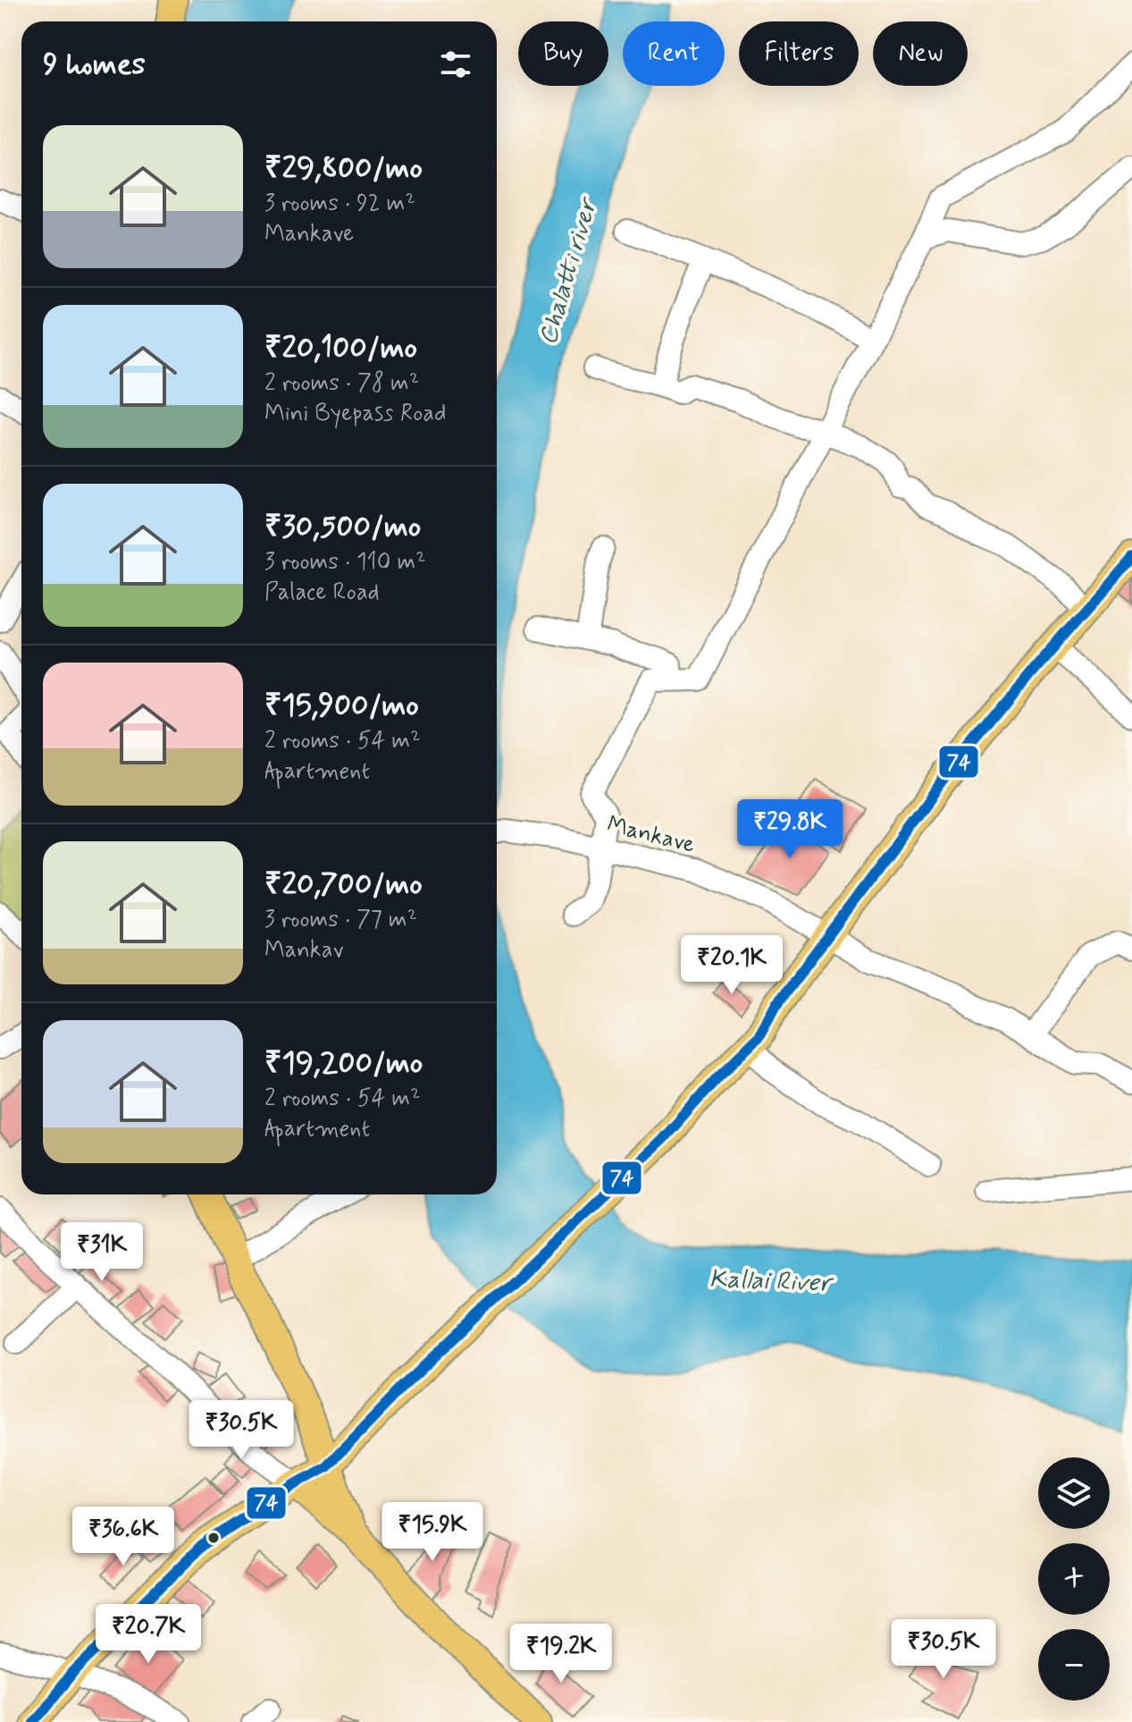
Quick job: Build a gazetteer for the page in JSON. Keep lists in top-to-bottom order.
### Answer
{
  "streets": {
    "street": ["Mankave"]
  },
  "water": ["Chalatti river", "Kallai River"],
  "lines": ["transit line 74"],
  "page": {
    "chip": [
      "Buy",
      "Rent",
      "Filters",
      "New"
    ],
    "heading": "9 homes",
    "list": [
      {
        "name": "₹29,800/mo",
        "note": "3 rooms · 92 m² · Mankave"
      },
      {
        "name": "₹20,100/mo",
        "note": "2 rooms · 78 m² · Mini Byepass Road"
      },
      {
        "name": "₹30,500/mo",
        "note": "3 rooms · 110 m² · Palace Road"
      },
      {
        "name": "₹15,900/mo",
        "note": "2 rooms · 54 m² · Apartment"
      },
      {
        "name": "₹20,700/mo",
        "note": "3 rooms · 77 m² · Mankav"
      },
      {
        "name": "₹19,200/mo",
        "note": "2 rooms · 54 m² · Apartment"
      }
    ],
    "price": [
      "₹29.8K",
      "₹20.1K",
      "₹31K",
      "₹30.5K",
      "₹15.9K",
      "₹36.6K",
      "₹20.7K",
      "₹30.5K",
      "₹19.2K"
    ],
    "map_buttons": ["+", "−"]
  }
}
